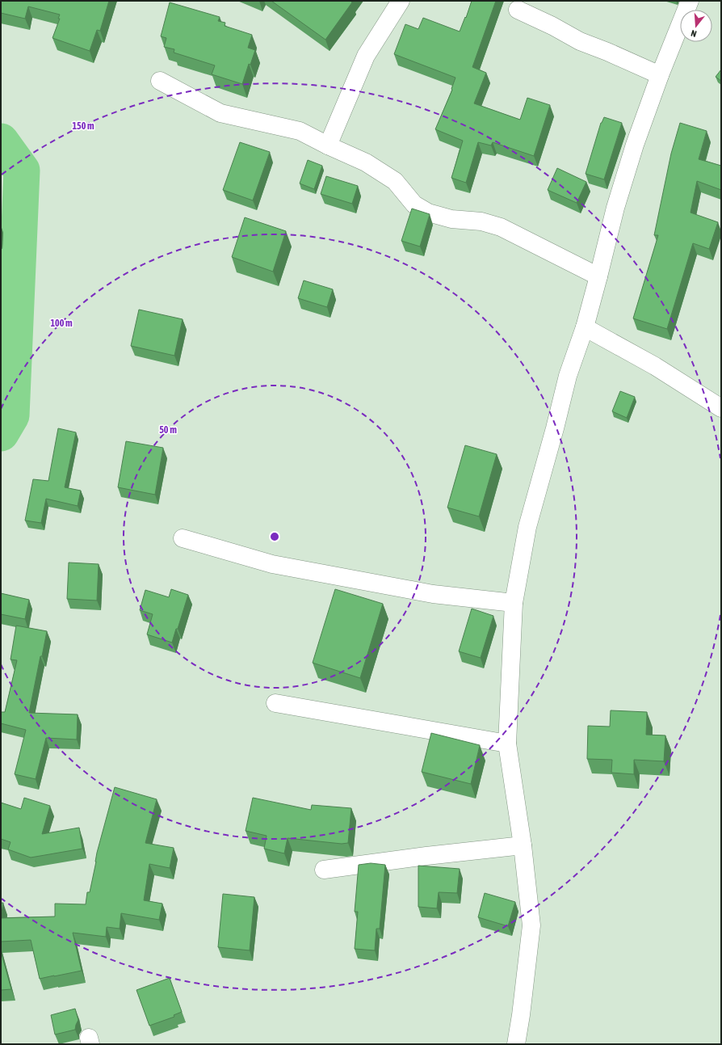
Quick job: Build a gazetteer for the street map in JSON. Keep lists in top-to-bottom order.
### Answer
{
  "north": "bottom",
  "rings": ["150 m", "100 m", "50 m"]
}
